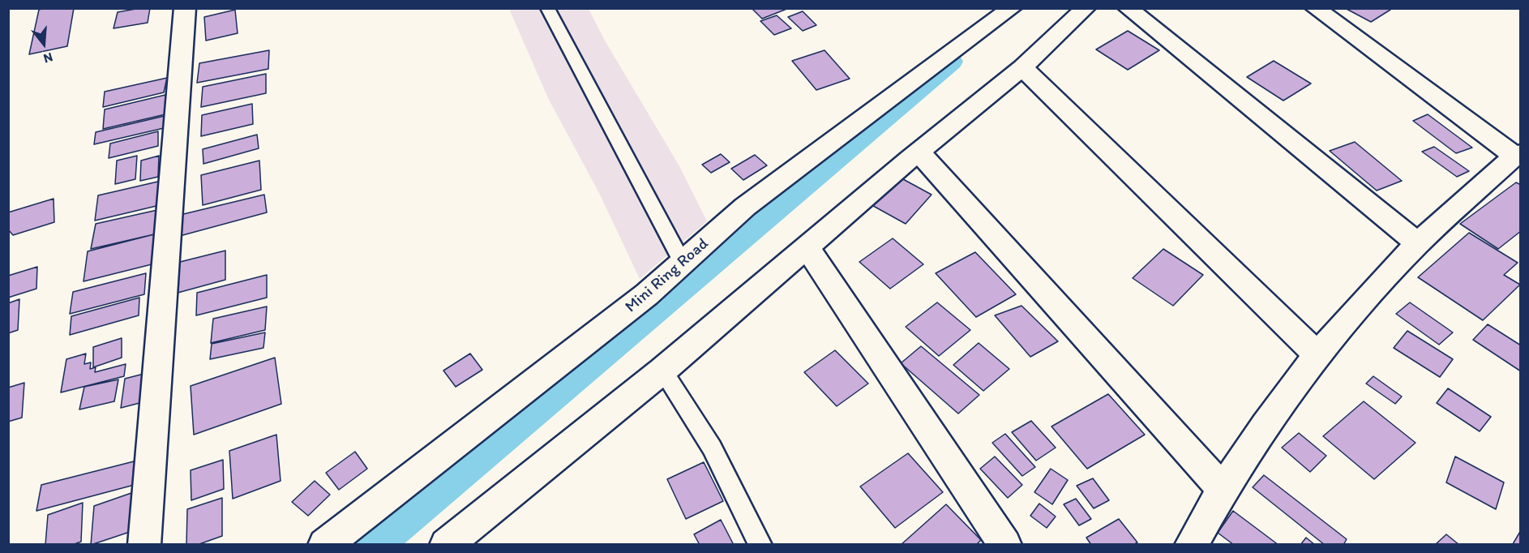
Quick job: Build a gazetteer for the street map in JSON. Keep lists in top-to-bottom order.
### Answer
{
  "streets": {
    "street": ["Mini Ring Road"]
  },
  "north": "bottom"
}
